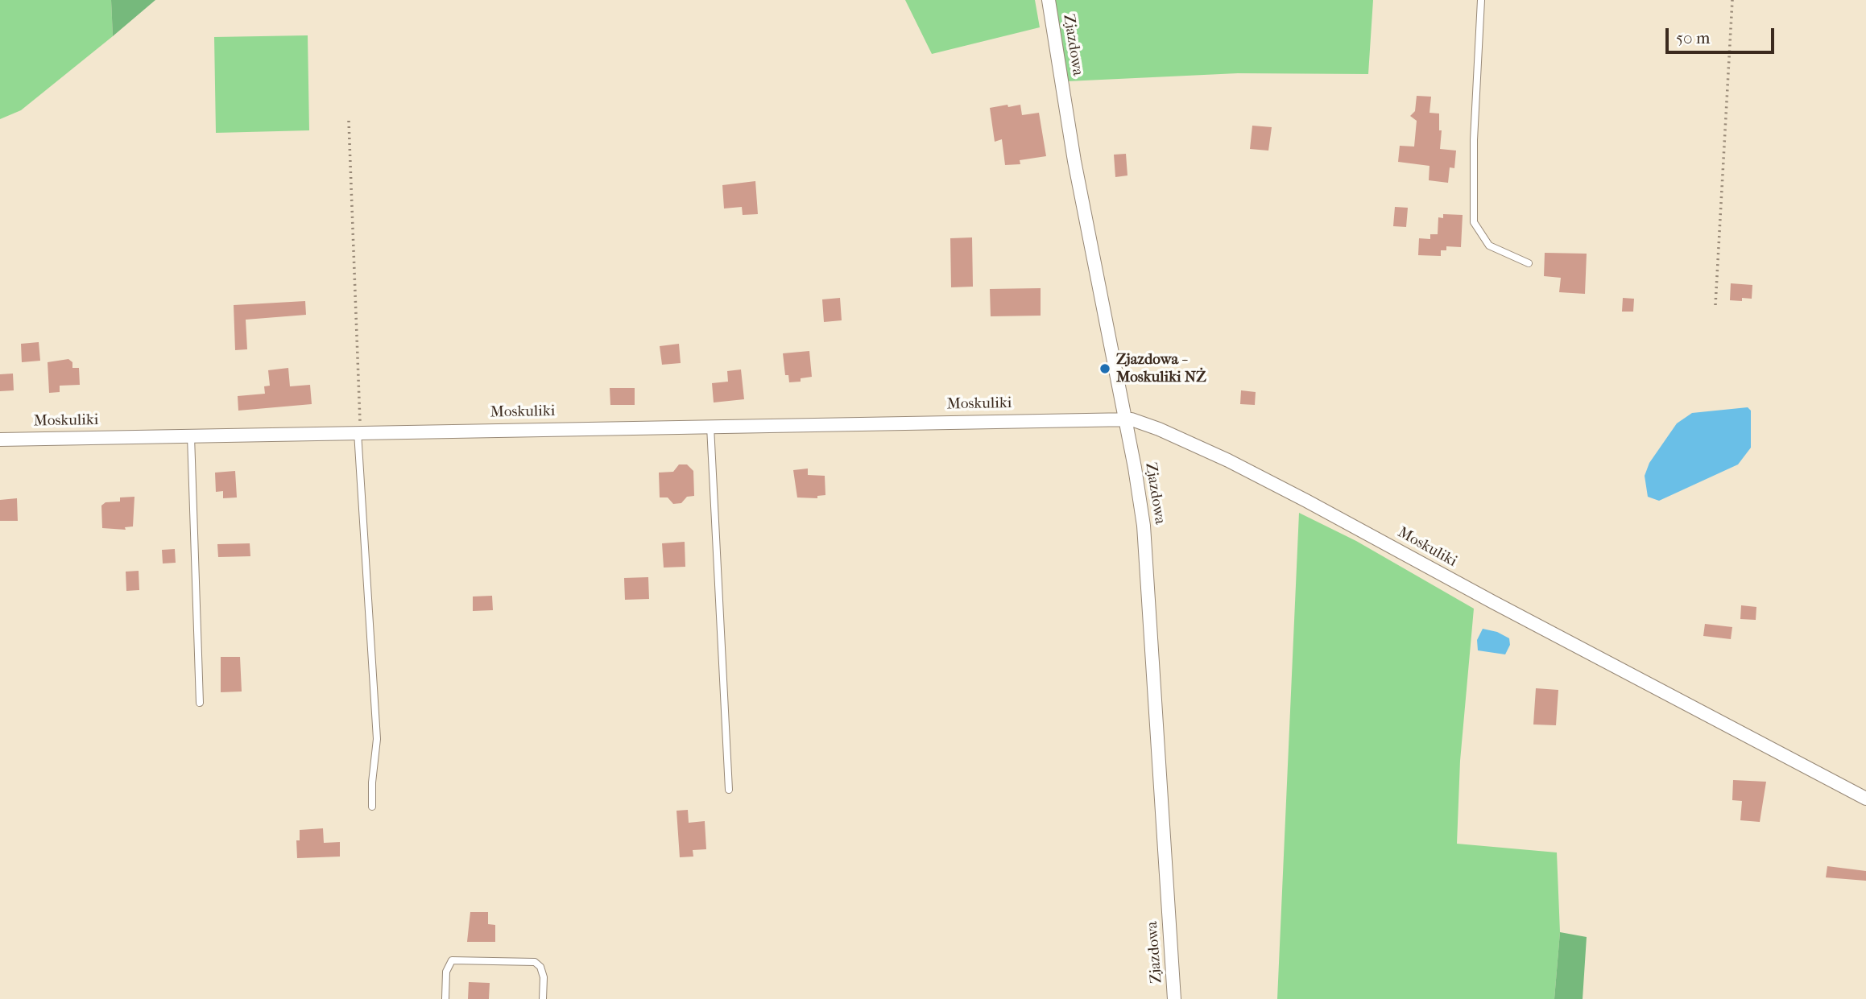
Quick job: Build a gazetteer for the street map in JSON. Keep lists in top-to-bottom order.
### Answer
{
  "streets": {
    "street": ["Zjazdowa", "Moskuliki"]
  },
  "crossings": [
    ["Zjazdowa", "Moskuliki"]
  ],
  "places": ["Zjazdowa - Moskuliki NŻ"],
  "scale_bar": "50 m"
}
